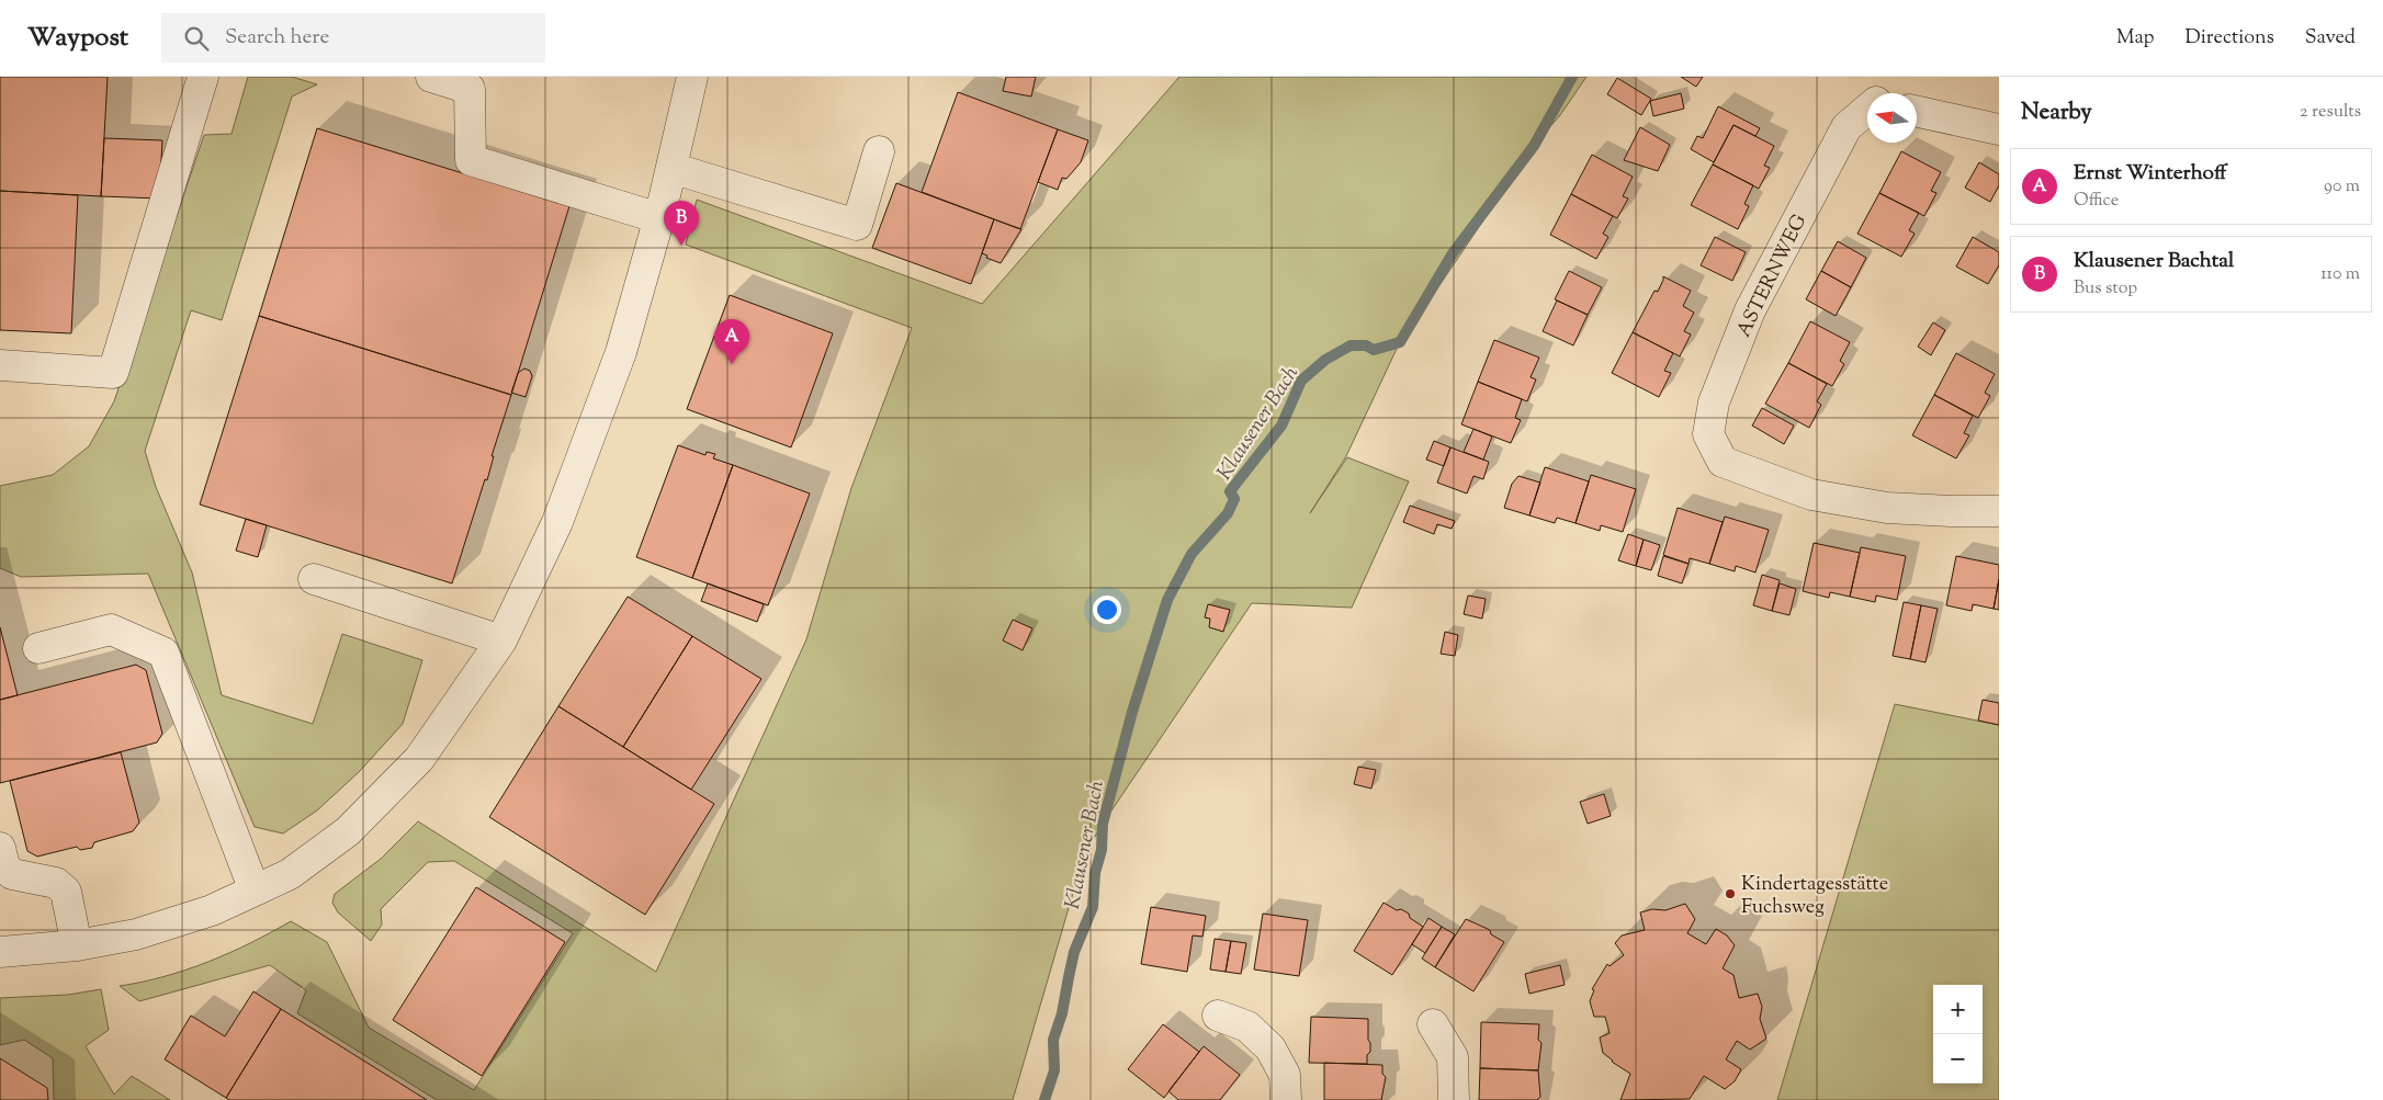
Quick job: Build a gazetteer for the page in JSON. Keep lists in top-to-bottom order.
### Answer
{
  "streets": {
    "street": ["ASTERNWEG"]
  },
  "water": ["Klausener Bach"],
  "places": ["Kindertagesstätte Fuchsweg"],
  "north": "left",
  "page": {
    "header": "Waypost",
    "search": "Search here",
    "nav": ["Map", "Directions", "Saved"],
    "heading": ["Nearby", "2 results"],
    "list": [
      {
        "mark": "A",
        "name": "Ernst Winterhoff",
        "note": "Office",
        "value": "90 m"
      },
      {
        "mark": "B",
        "name": "Klausener Bachtal",
        "note": "Bus stop",
        "value": "110 m"
      }
    ],
    "pins": ["B", "A"],
    "map_buttons": ["+", "−"]
  }
}
